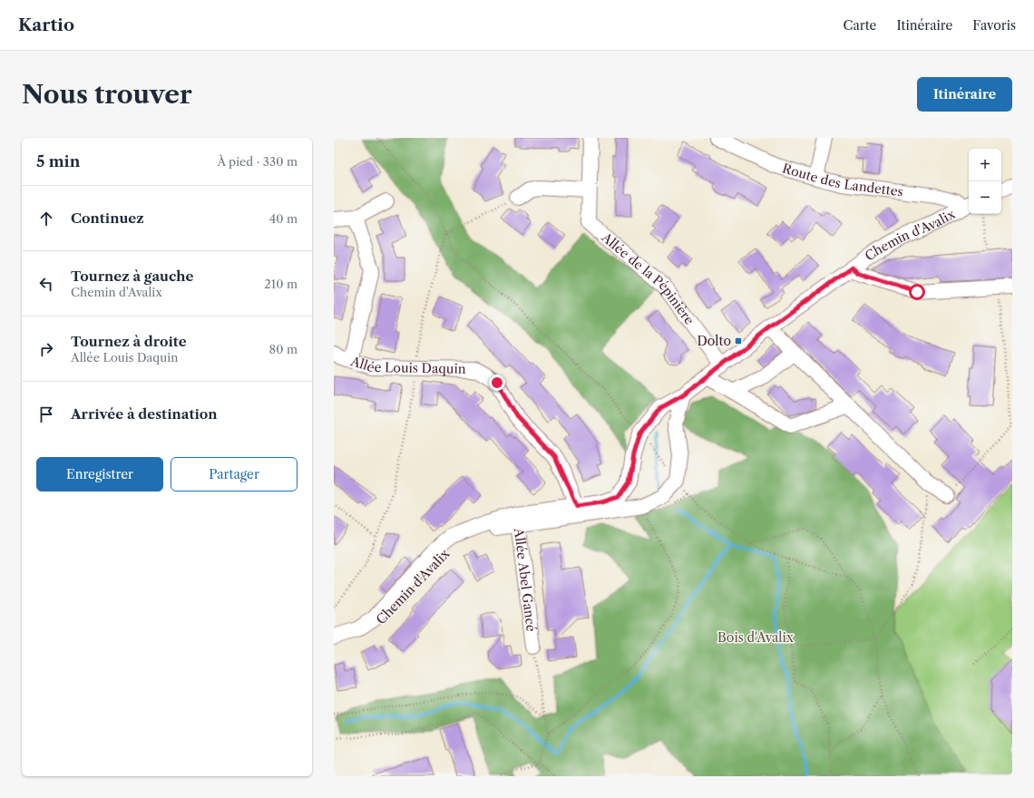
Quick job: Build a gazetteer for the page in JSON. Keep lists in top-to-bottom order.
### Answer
{
  "streets": {
    "street": [
      "Route des Landettes",
      "Chemin d'Avalix",
      "Allée de la Pépinière",
      "Allée Louis Daquin",
      "Allée Abel Gancé"
    ]
  },
  "crossings": [
    ["Route des Landettes", "Chemin d'Avalix"],
    ["Chemin d'Avalix", "Allée de la Pépinière"],
    ["Chemin d'Avalix", "Allée Louis Daquin"],
    ["Chemin d'Avalix", "Allée Abel Gancé"]
  ],
  "parks": ["Bois d'Avalix"],
  "places": {
    "transit": ["Dolto"]
  },
  "page": {
    "header": "Kartio",
    "nav": ["Carte", "Itinéraire", "Favoris"],
    "buttons": [
      "Itinéraire",
      ["Enregistrer", "Partager"]
    ],
    "title": "Nous trouver",
    "heading": ["5 min", "À pied · 330 m"],
    "map_buttons": ["+", "−"],
    "list": [
      ["Continuez", "40 m"],
      ["Tournez à gauche", "Chemin d'Avalix", "210 m"],
      ["Tournez à droite", "Allée Louis Daquin", "80 m"],
      "Arrivée à destination"
    ]
  }
}
